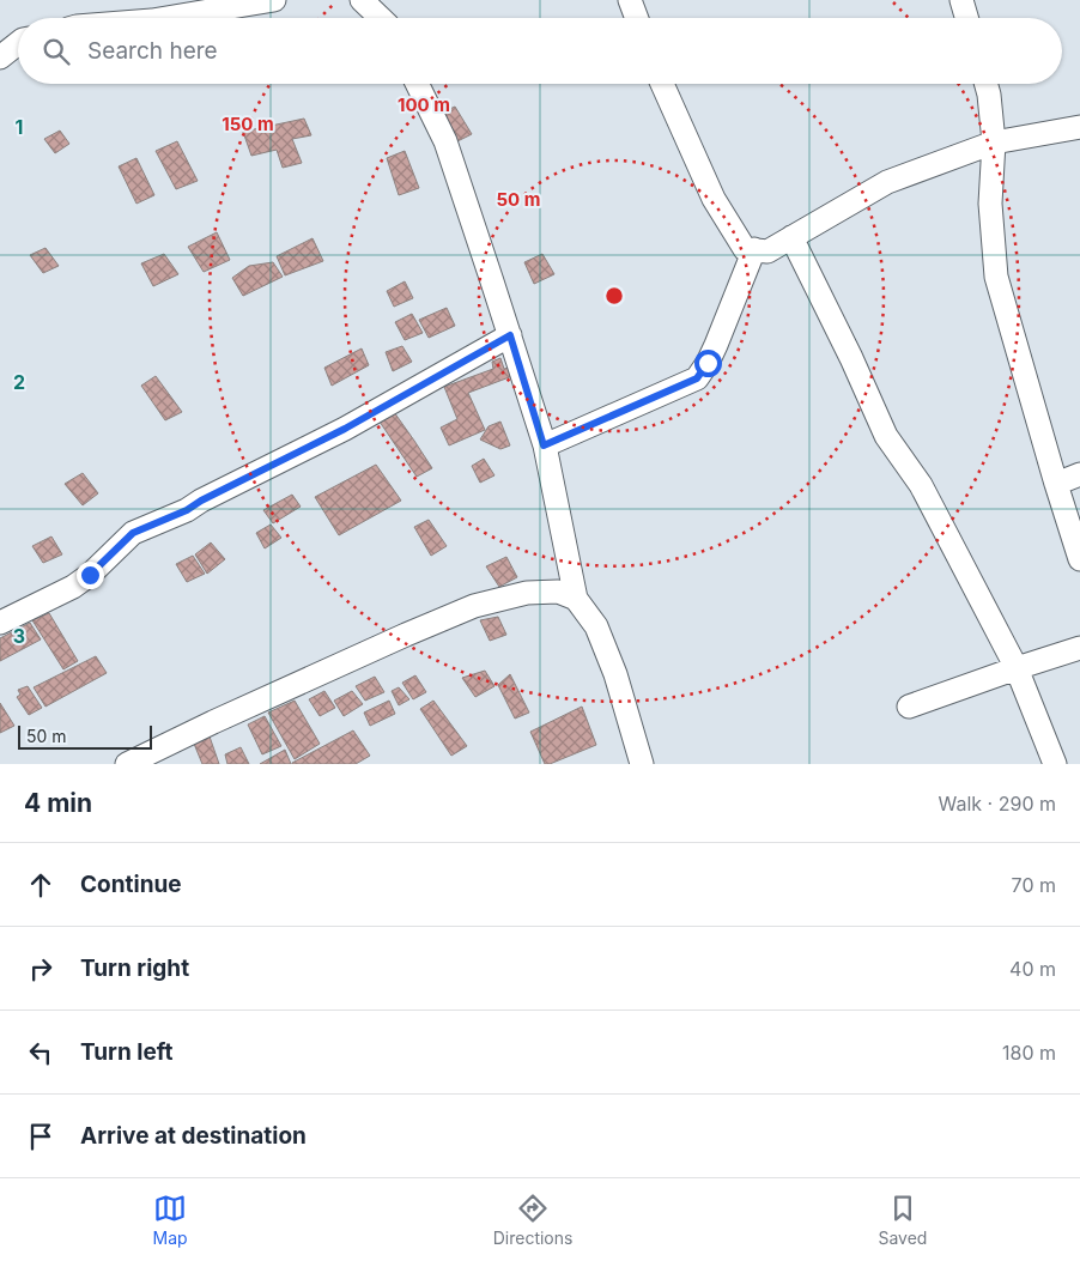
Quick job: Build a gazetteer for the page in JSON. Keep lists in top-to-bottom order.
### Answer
{
  "scale_bar": "50 m",
  "page": {
    "search": "Search here",
    "scale": "50 m",
    "heading": ["4 min", "Walk · 290 m"],
    "list": [
      ["Continue", "70 m"],
      ["Turn right", "40 m"],
      ["Turn left", "180 m"],
      "Arrive at destination"
    ],
    "nav": ["Map", "Directions", "Saved"]
  },
  "grid": {
    "rows": ["1", "2", "3"]
  },
  "rings": ["100 m", "150 m", "50 m"]
}
